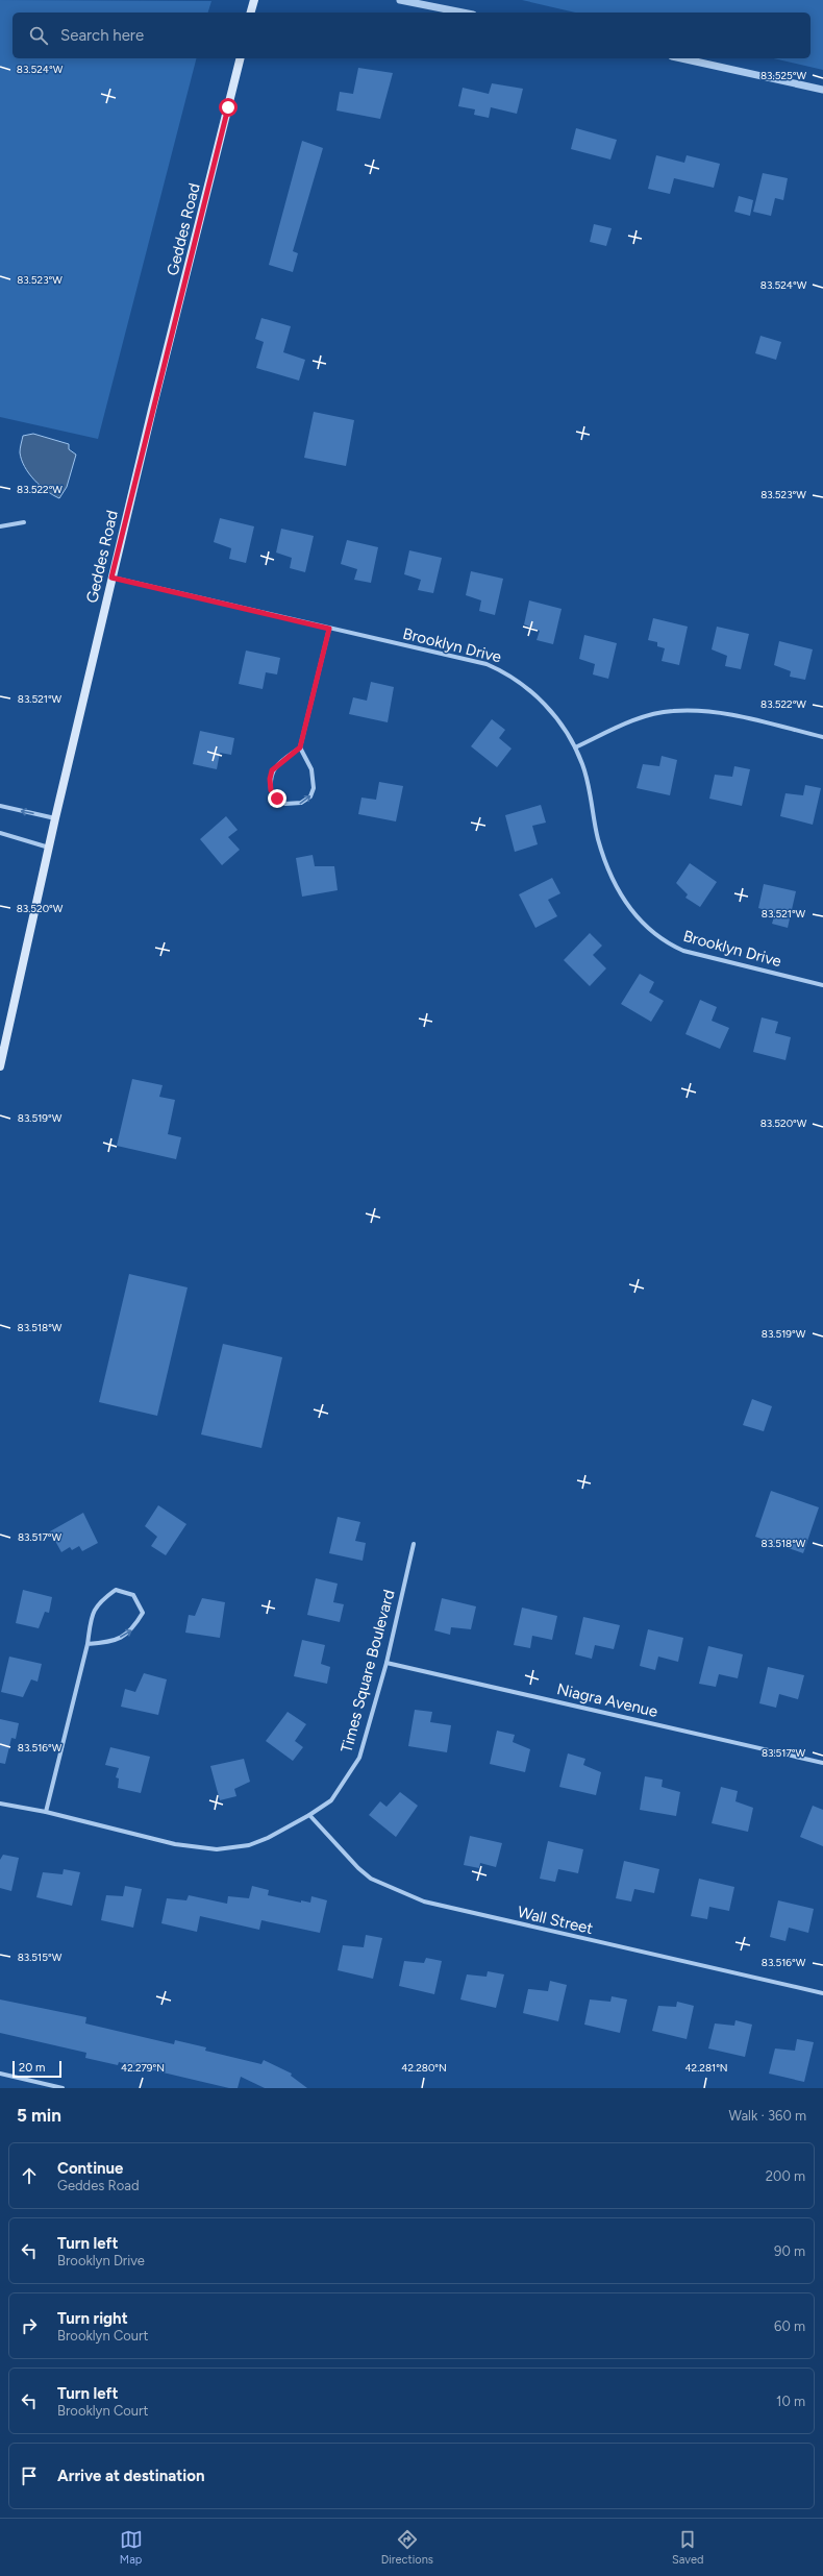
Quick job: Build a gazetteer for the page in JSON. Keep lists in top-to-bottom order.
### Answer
{
  "streets": {
    "main road": ["Geddes Road"],
    "street": [
      "Brooklyn Drive",
      "Times Square Boulevard",
      "Niagra Avenue",
      "Wall Street"
    ]
  },
  "crossings": [
    ["Geddes Road", "Brooklyn Drive"],
    ["Times Square Boulevard", "Niagra Avenue"],
    ["Times Square Boulevard", "Wall Street"]
  ],
  "scale_bar": "20 m",
  "page": {
    "search": "Search here",
    "scale": "20 m",
    "heading": ["5 min", "Walk · 360 m"],
    "list": [
      ["Continue", "Geddes Road", "200 m"],
      ["Turn left", "Brooklyn Drive", "90 m"],
      ["Turn right", "Brooklyn Court", "60 m"],
      ["Turn left", "Brooklyn Court", "10 m"],
      "Arrive at destination"
    ],
    "nav": ["Map", "Directions", "Saved"]
  },
  "coordinates": [
    "83.524°W",
    "83.525°W",
    "83.523°W",
    "83.522°W",
    "83.521°W",
    "83.520°W",
    "83.519°W",
    "83.518°W",
    "83.517°W",
    "83.516°W",
    "83.515°W",
    "42.279°N",
    "42.280°N",
    "42.281°N"
  ]
}
